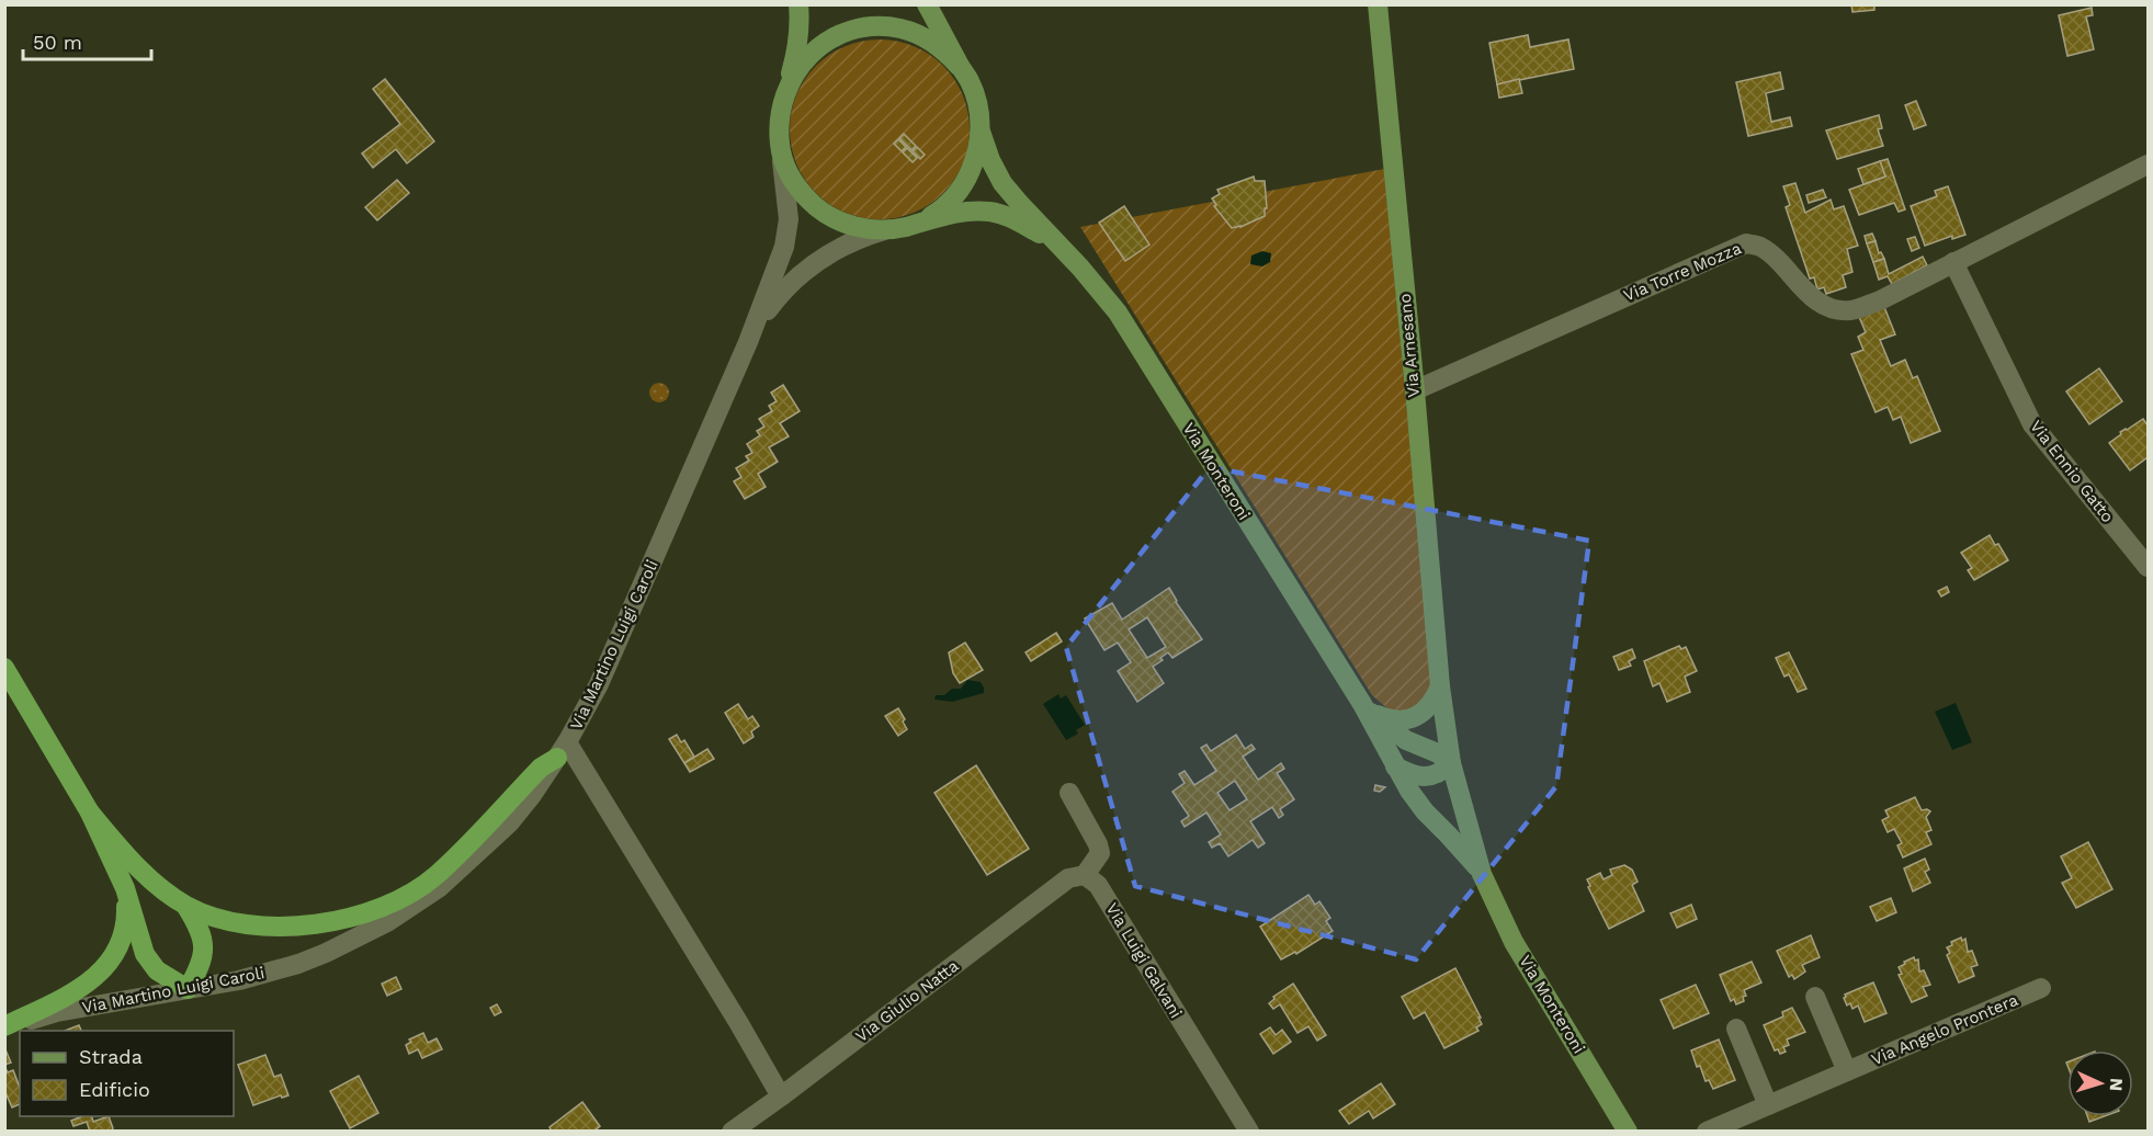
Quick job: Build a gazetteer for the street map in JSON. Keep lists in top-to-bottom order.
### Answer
{
  "streets": {
    "main road": ["Via Arnesano", "Via Monteroni"],
    "street": [
      "Via Torre Mozza",
      "Via Ennio Gatto",
      "Via Martino Luigi Caroli",
      "Via Luigi Galvani",
      "Via Giulio Natta",
      "Via Angelo Prontera"
    ]
  },
  "crossings": [
    ["Via Torre Mozza", "Via Arnesano"],
    ["Via Torre Mozza", "Via Ennio Gatto"],
    ["Via Arnesano", "Via Monteroni"],
    ["Via Monteroni", "Via Martino Luigi Caroli"],
    ["Via Luigi Galvani", "Via Giulio Natta"]
  ],
  "legend": ["Strada", "Edificio"],
  "scale_bar": "50 m",
  "north": "right"
}
